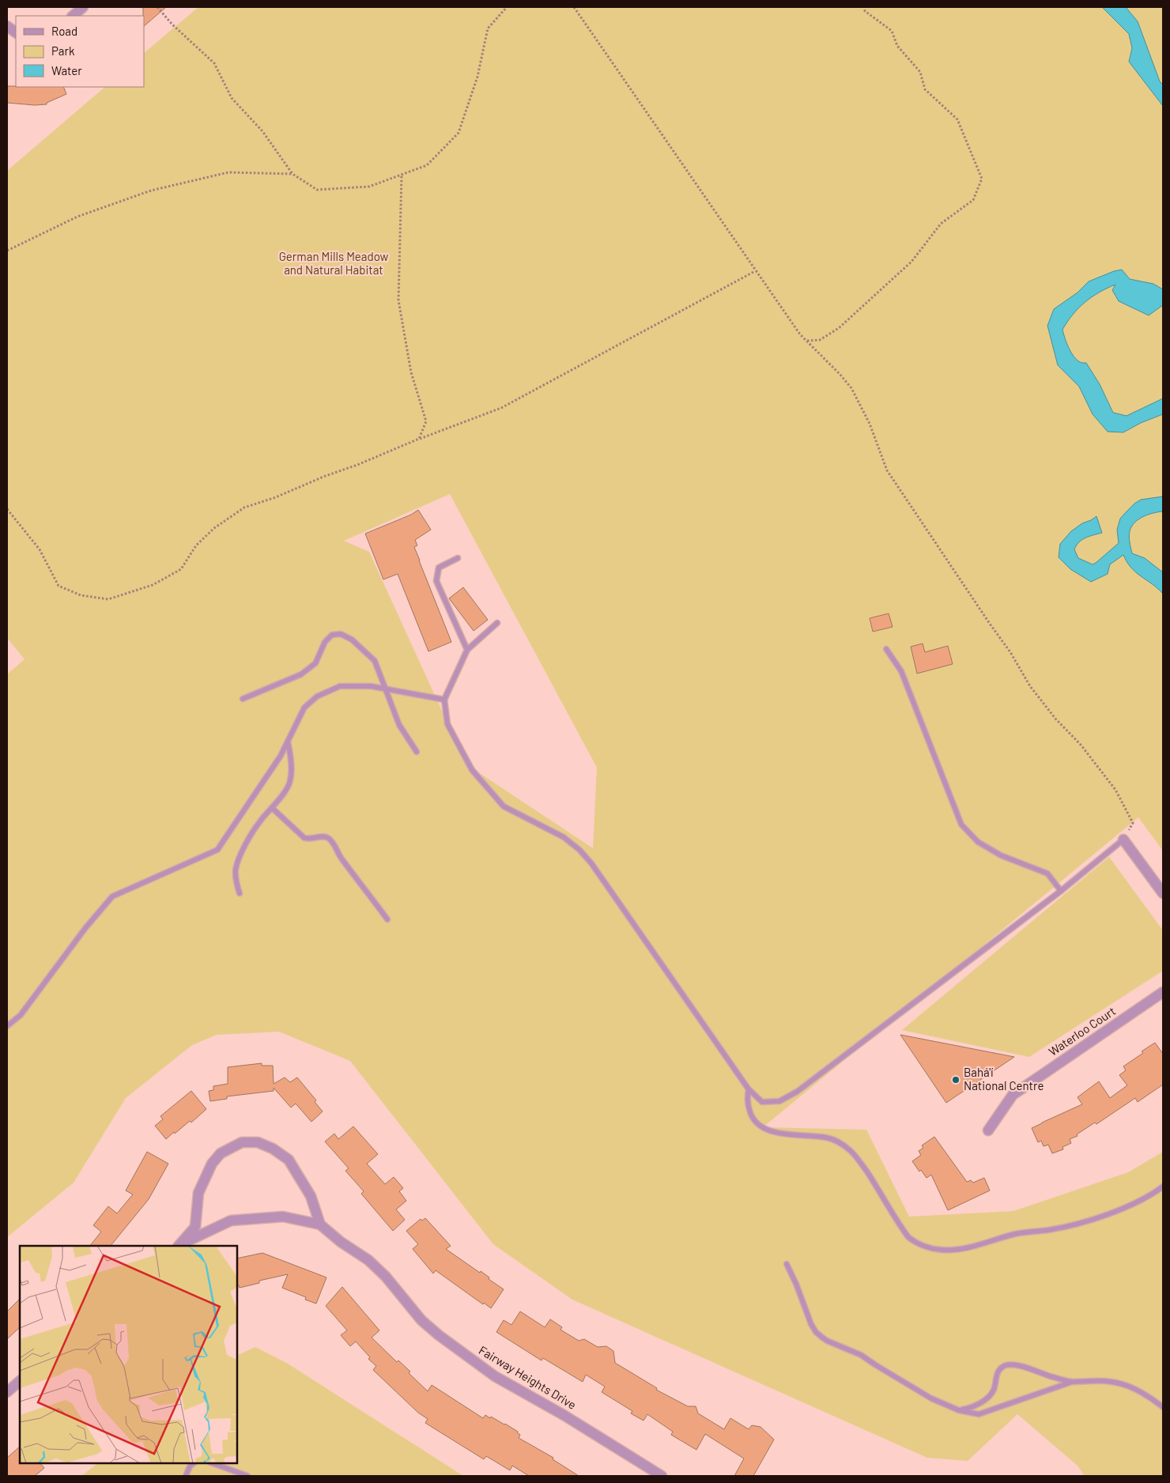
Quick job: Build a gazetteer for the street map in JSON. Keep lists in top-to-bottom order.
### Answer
{
  "streets": {
    "street": ["Waterloo Court", "Fairway Heights Drive"]
  },
  "parks": ["German Mills Meadow and Natural Habitat"],
  "places": ["Bahá'í National Centre"],
  "legend": ["Road", "Park", "Water"]
}
